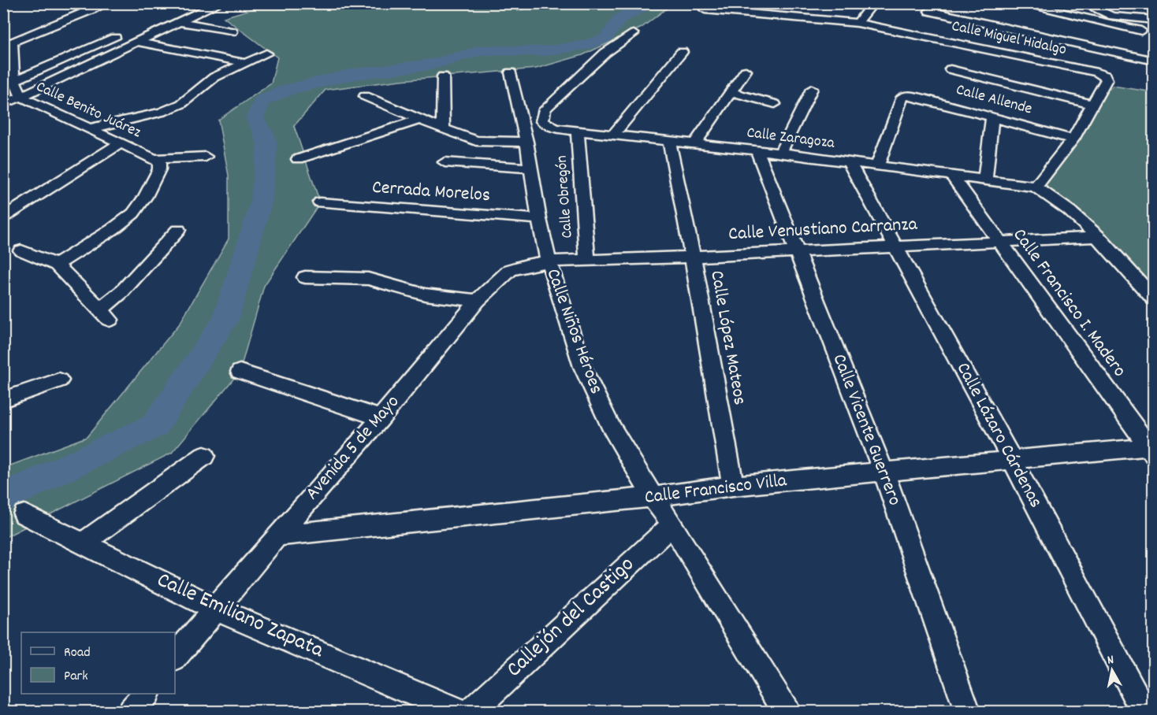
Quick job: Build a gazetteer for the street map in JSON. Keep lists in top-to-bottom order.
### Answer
{
  "streets": {
    "street": [
      "Calle Miguel Hidalgo",
      "Calle Allende",
      "Calle Benito Juárez",
      "Calle Zaragoza",
      "Cerrada Morelos",
      "Calle Obregón",
      "Calle Venustiano Carranza",
      "Calle Francisco I. Madero",
      "Calle Niños Héroes",
      "Calle López Mateos",
      "Calle Vicente Guerrero",
      "Calle Lázaro Cárdenas",
      "Avenida 5 de Mayo",
      "Calle Francisco Villa",
      "Calle Emiliano Zapata",
      "Callejón del Castigo"
    ]
  },
  "crossings": [
    ["Calle Allende", "Calle Zaragoza"],
    ["Calle Zaragoza", "Calle Obregón"],
    ["Calle Zaragoza", "Calle Francisco I. Madero"],
    ["Calle Zaragoza", "Calle López Mateos"],
    ["Calle Zaragoza", "Calle Vicente Guerrero"],
    ["Calle Zaragoza", "Calle Lázaro Cárdenas"],
    ["Cerrada Morelos", "Calle Niños Héroes"],
    ["Calle Obregón", "Calle Venustiano Carranza"],
    ["Calle Venustiano Carranza", "Calle Francisco I. Madero"],
    ["Calle Venustiano Carranza", "Calle Niños Héroes"],
    ["Calle Venustiano Carranza", "Calle López Mateos"],
    ["Calle Venustiano Carranza", "Calle Vicente Guerrero"],
    ["Calle Venustiano Carranza", "Calle Lázaro Cárdenas"],
    ["Calle Venustiano Carranza", "Avenida 5 de Mayo"],
    ["Calle Francisco I. Madero", "Calle Francisco Villa"],
    ["Calle Niños Héroes", "Avenida 5 de Mayo"],
    ["Calle Niños Héroes", "Calle Francisco Villa"],
    ["Calle Niños Héroes", "Callejón del Castigo"],
    ["Calle López Mateos", "Calle Francisco Villa"],
    ["Calle Vicente Guerrero", "Calle Francisco Villa"],
    ["Calle Lázaro Cárdenas", "Calle Francisco Villa"],
    ["Avenida 5 de Mayo", "Calle Francisco Villa"],
    ["Avenida 5 de Mayo", "Calle Emiliano Zapata"]
  ],
  "legend": ["Road", "Park"],
  "north": "top"
}
